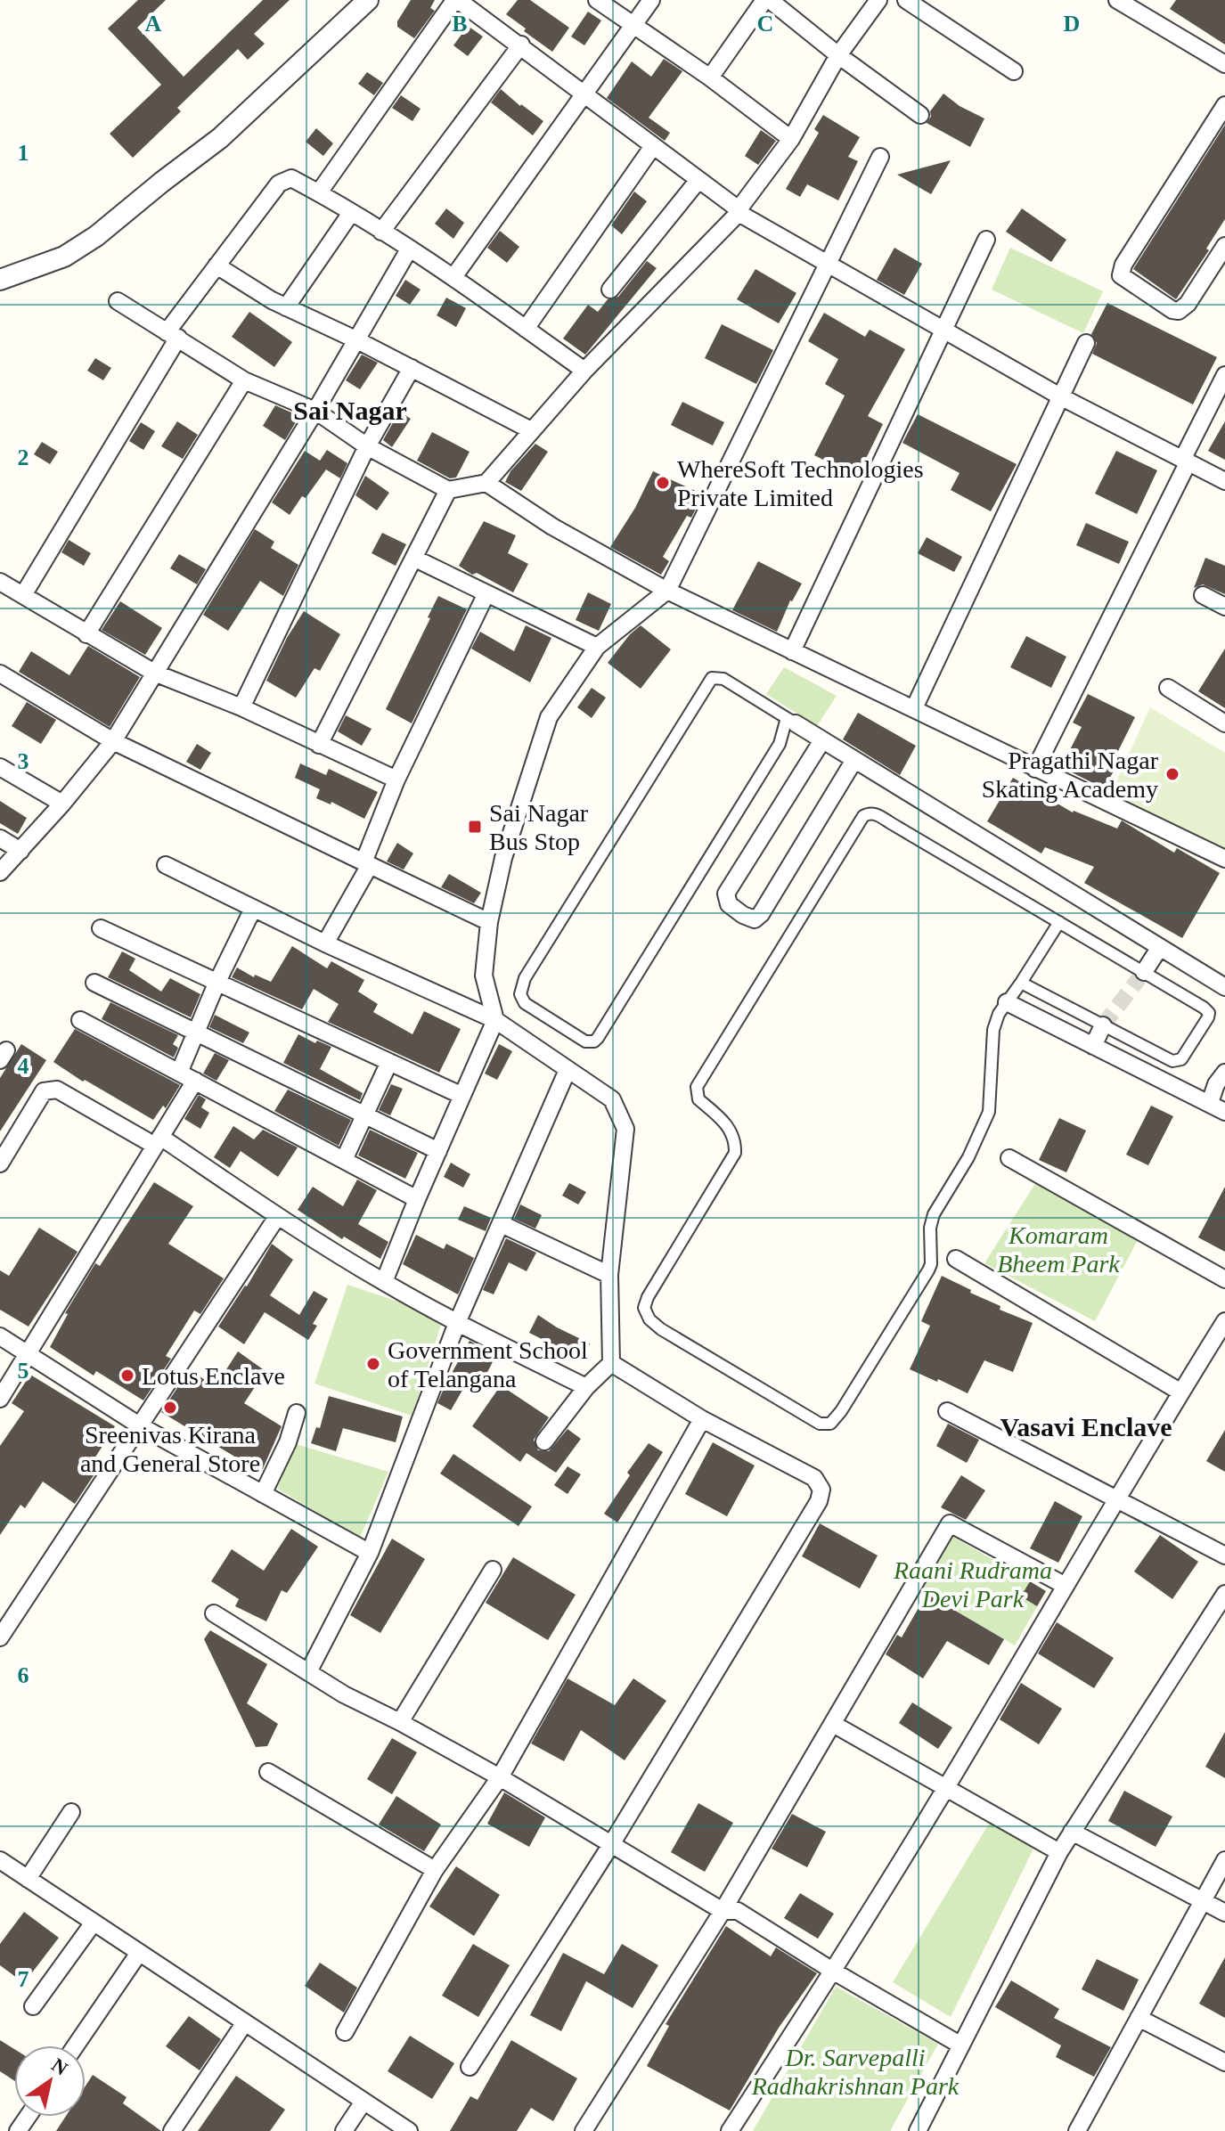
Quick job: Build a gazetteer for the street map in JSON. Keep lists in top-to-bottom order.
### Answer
{
  "districts": ["Sai Nagar", "Vasavi Enclave"],
  "parks": ["Komaram Bheem Park", "Raani Rudrama Devi Park", "Dr. Sarvepalli Radhakrishnan Park"],
  "places": {
    "other": [
      "WhereSoft Technologies Private Limited",
      "Pragathi Nagar Skating Academy",
      "Government School of Telangana",
      "Lotus Enclave",
      "Sreenivas Kirana and General Store"
    ],
    "transit": ["Sai Nagar Bus Stop"]
  },
  "north": "top right",
  "grid": {
    "columns": [
      "A",
      "B",
      "C",
      "D"
    ],
    "rows": [
      "1",
      "2",
      "3",
      "4",
      "5",
      "6",
      "7"
    ]
  }
}
